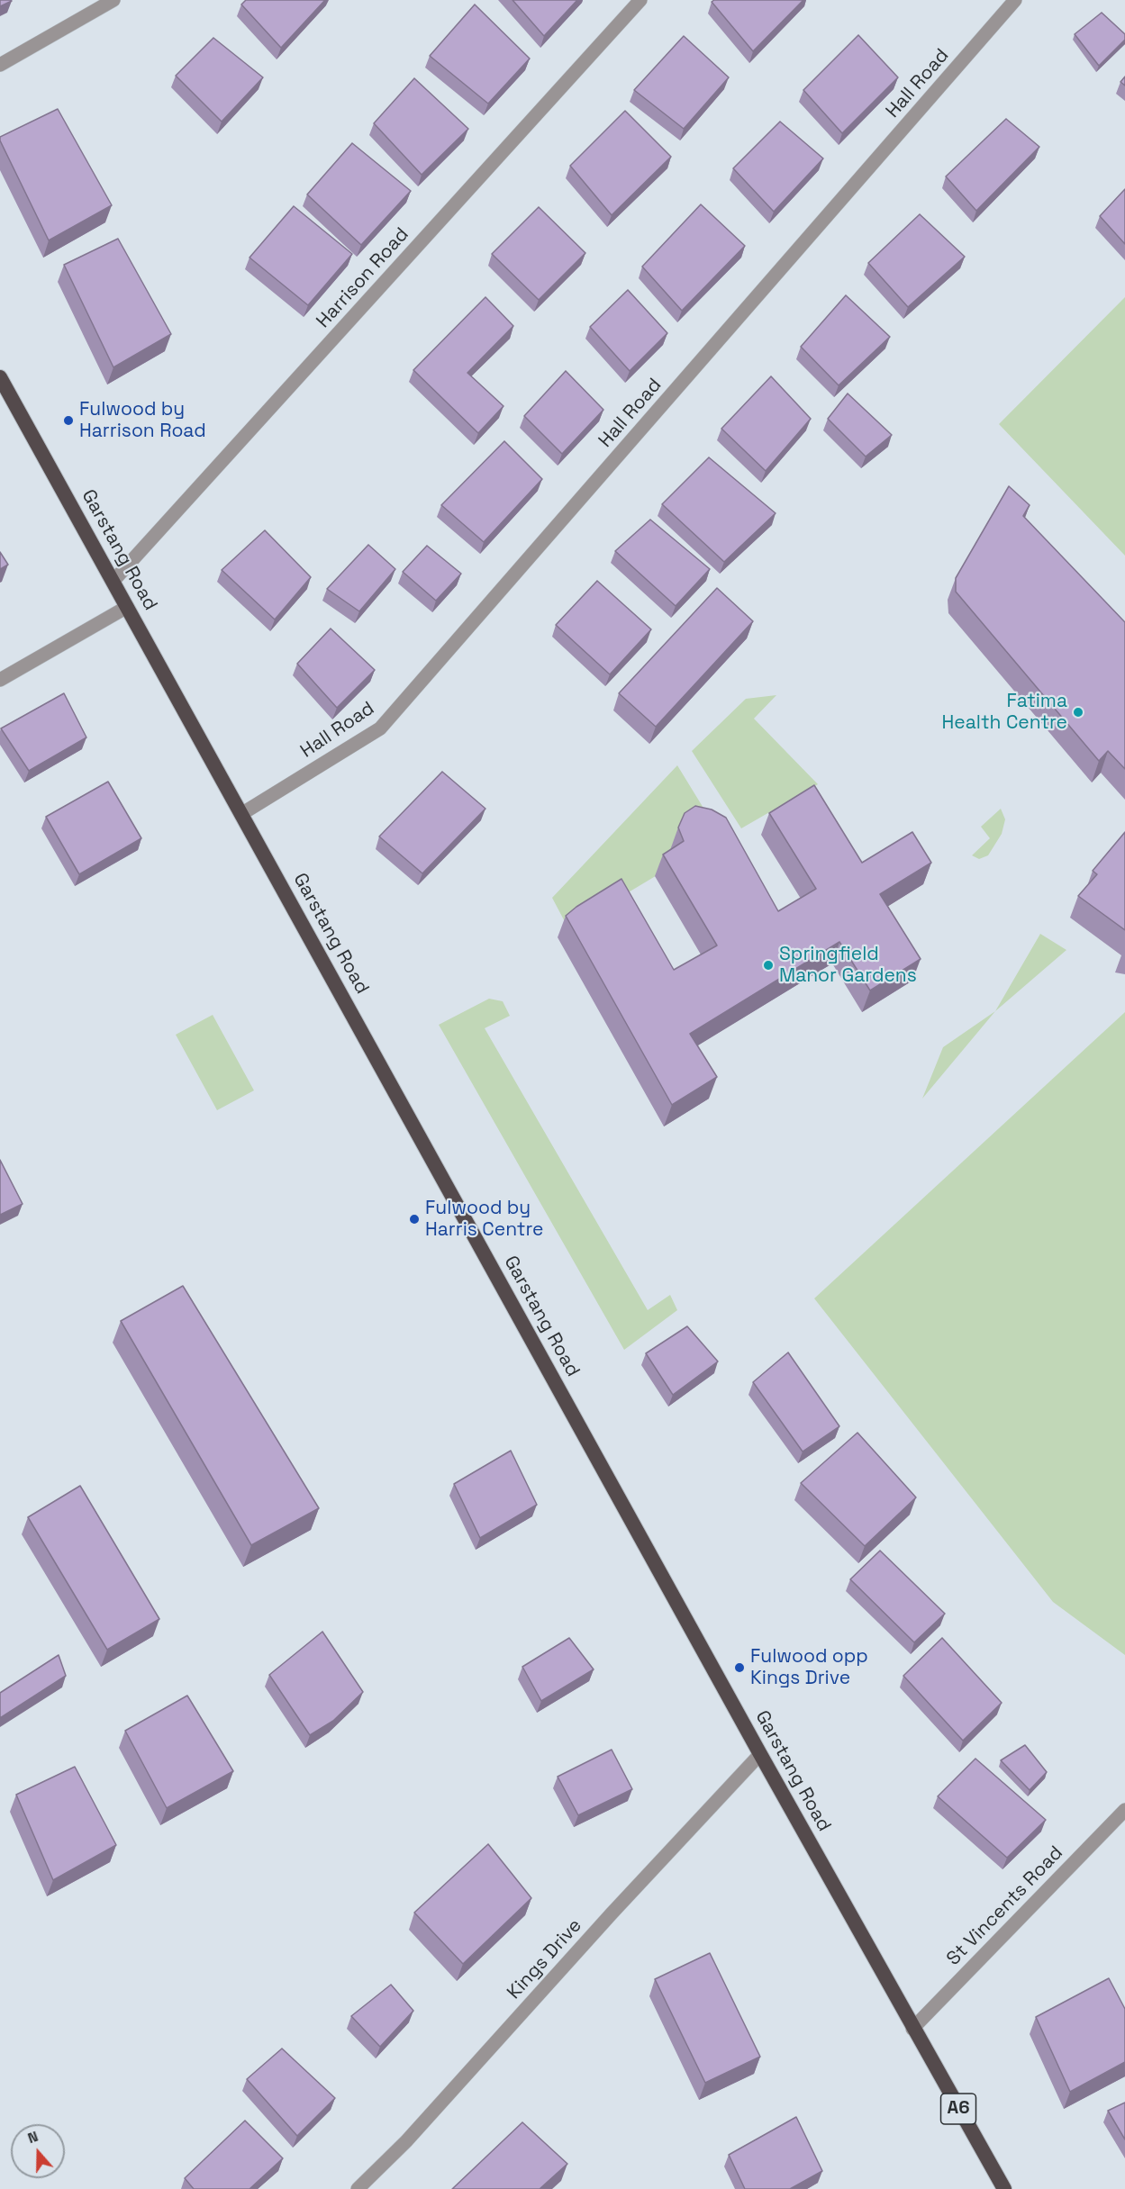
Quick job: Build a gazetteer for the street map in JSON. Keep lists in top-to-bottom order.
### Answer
{
  "streets": {
    "highway": ["Garstang Road", "A6"],
    "street": [
      "Hall Road",
      "Harrison Road",
      "St Vincents Road",
      "Kings Drive"
    ]
  },
  "crossings": [
    ["Hall Road", "Garstang Road"],
    ["Harrison Road", "Garstang Road"],
    ["Garstang Road", "St Vincents Road"],
    ["Garstang Road", "Kings Drive"]
  ],
  "places": [
    "Fulwood by Harrison Road",
    "Fatima Health Centre",
    "Springfield Manor Gardens",
    "Fulwood by Harris Centre",
    "Fulwood opp Kings Drive"
  ],
  "north": "top"
}
